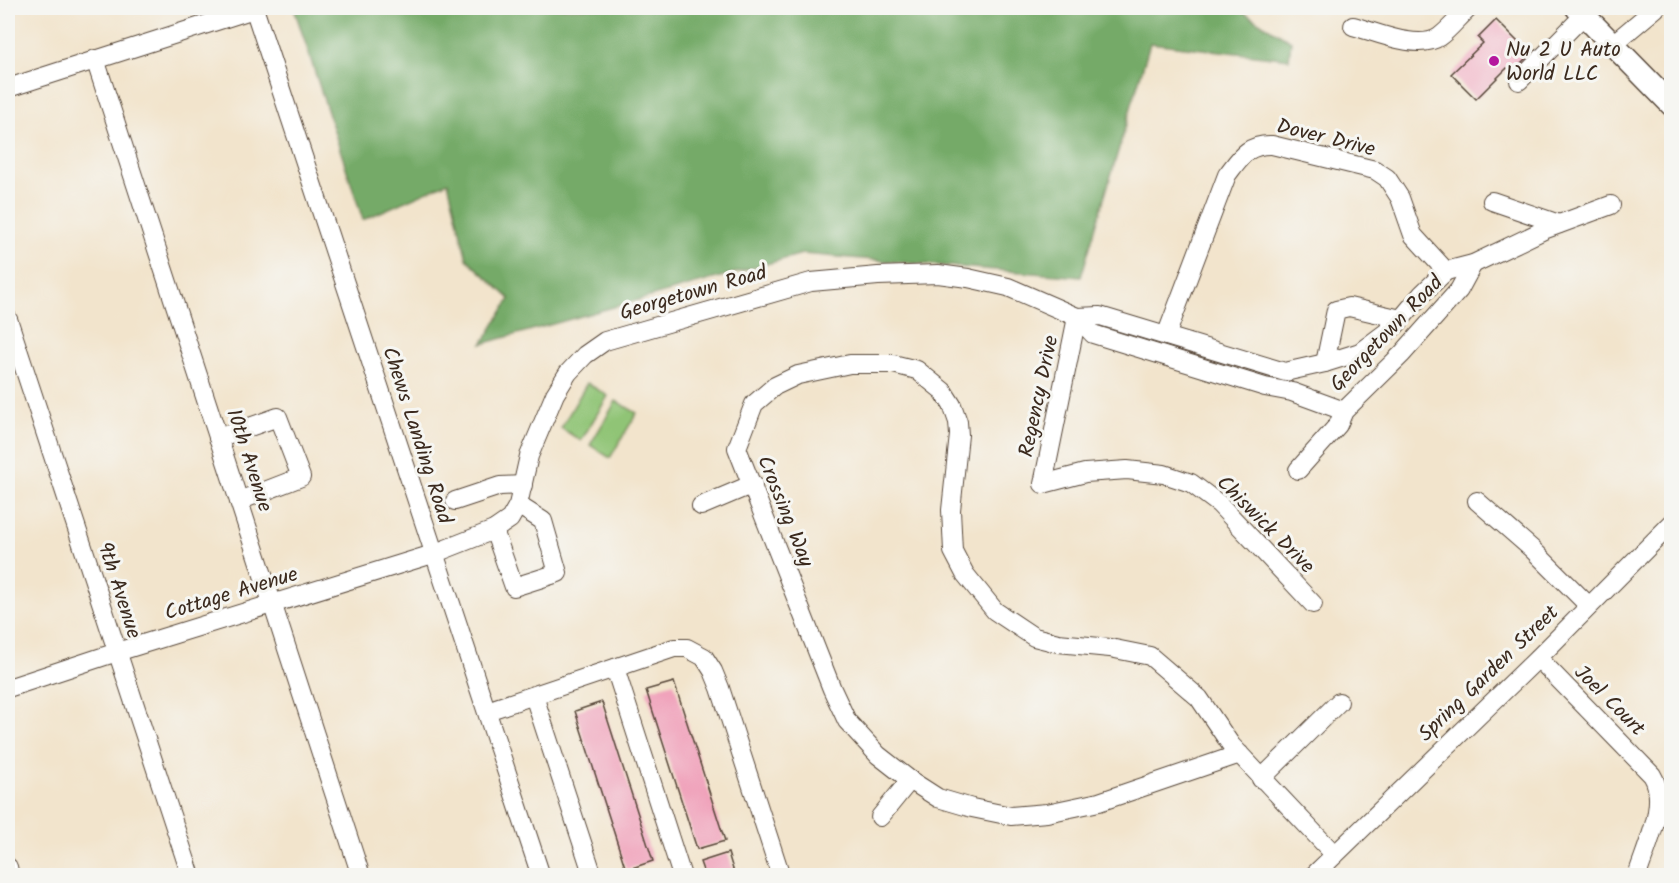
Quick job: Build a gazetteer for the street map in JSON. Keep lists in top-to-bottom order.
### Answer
{
  "streets": {
    "street": [
      "Dover Drive",
      "Georgetown Road",
      "Regency Drive",
      "Chews Landing Road",
      "10th Avenue",
      "Crossing Way",
      "Chiswick Drive",
      "9th Avenue",
      "Cottage Avenue",
      "Spring Garden Street",
      "Joel Court"
    ]
  },
  "crossings": [
    ["Dover Drive", "Georgetown Road"],
    ["Georgetown Road", "Regency Drive"],
    ["Georgetown Road", "Chews Landing Road"],
    ["Georgetown Road", "Cottage Avenue"],
    ["Regency Drive", "Chiswick Drive"],
    ["Chews Landing Road", "Cottage Avenue"],
    ["10th Avenue", "Cottage Avenue"],
    ["Crossing Way", "Spring Garden Street"],
    ["9th Avenue", "Cottage Avenue"],
    ["Spring Garden Street", "Joel Court"]
  ],
  "places": ["Nu 2 U Auto World LLC"]
}
